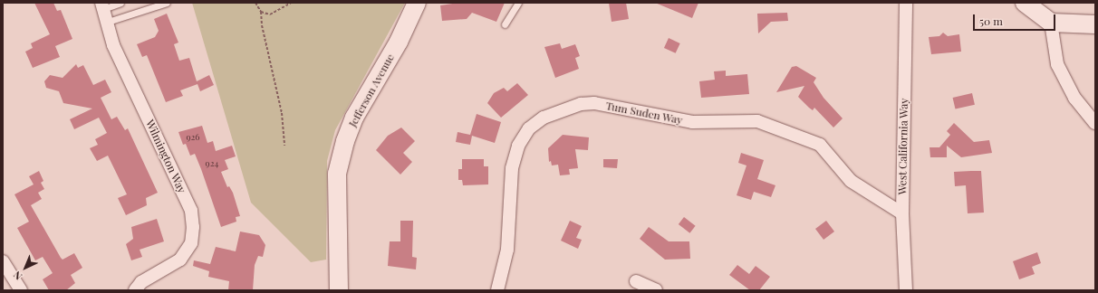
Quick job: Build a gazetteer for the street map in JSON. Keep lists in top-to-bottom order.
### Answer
{
  "streets": {
    "street": [
      "Jefferson Avenue",
      "Tum Suden Way",
      "West California Way",
      "Wilmington Way"
    ]
  },
  "crossings": [
    ["Tum Suden Way", "West California Way"]
  ],
  "house_numbers": ["926", "924"],
  "scale_bar": "50 m",
  "north": "bottom left"
}
